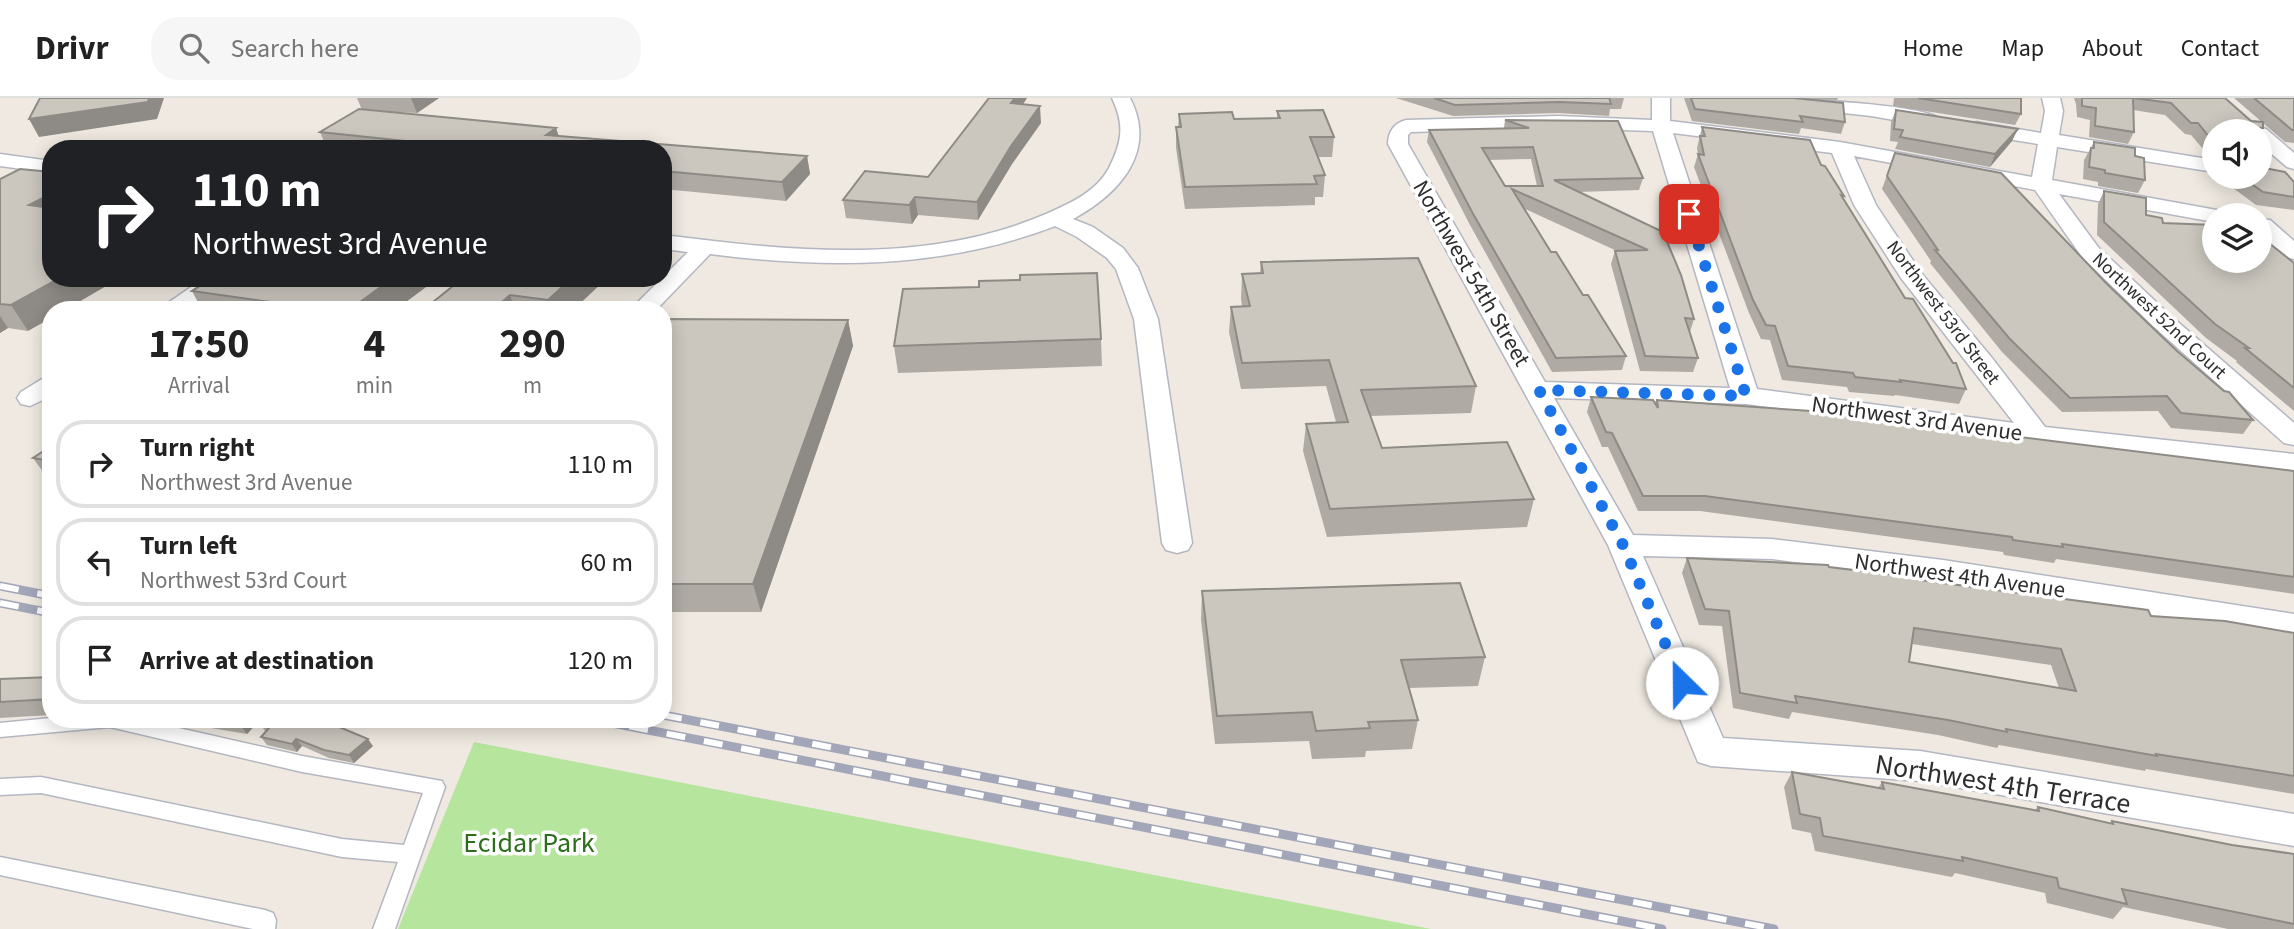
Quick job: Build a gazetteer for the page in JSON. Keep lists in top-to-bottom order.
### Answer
{
  "streets": {
    "street": [
      "Northwest 54th Street",
      "Northwest 53rd Street",
      "Northwest 52nd Court",
      "Northwest 3rd Avenue",
      "Northwest 4th Avenue",
      "Northwest 4th Terrace"
    ]
  },
  "crossings": [
    ["Northwest 54th Street", "Northwest 3rd Avenue"],
    ["Northwest 54th Street", "Northwest 4th Avenue"],
    ["Northwest 54th Street", "Northwest 4th Terrace"],
    ["Northwest 53rd Street", "Northwest 3rd Avenue"]
  ],
  "parks": ["Ecidar Park"],
  "page": {
    "header": "Drivr",
    "search": "Search here",
    "nav": [
      "Home",
      "Map",
      "About",
      "Contact"
    ],
    "turn": ["110 m", "Northwest 3rd Avenue"],
    "eta": [
      "17:50",
      "Arrival",
      "4",
      "min",
      "290",
      "m"
    ],
    "list": [
      {
        "name": "Turn right",
        "note": "Northwest 3rd Avenue",
        "value": "110 m"
      },
      {
        "name": "Turn left",
        "note": "Northwest 53rd Court",
        "value": "60 m"
      },
      {
        "name": "Arrive at destination",
        "value": "120 m"
      }
    ]
  }
}
